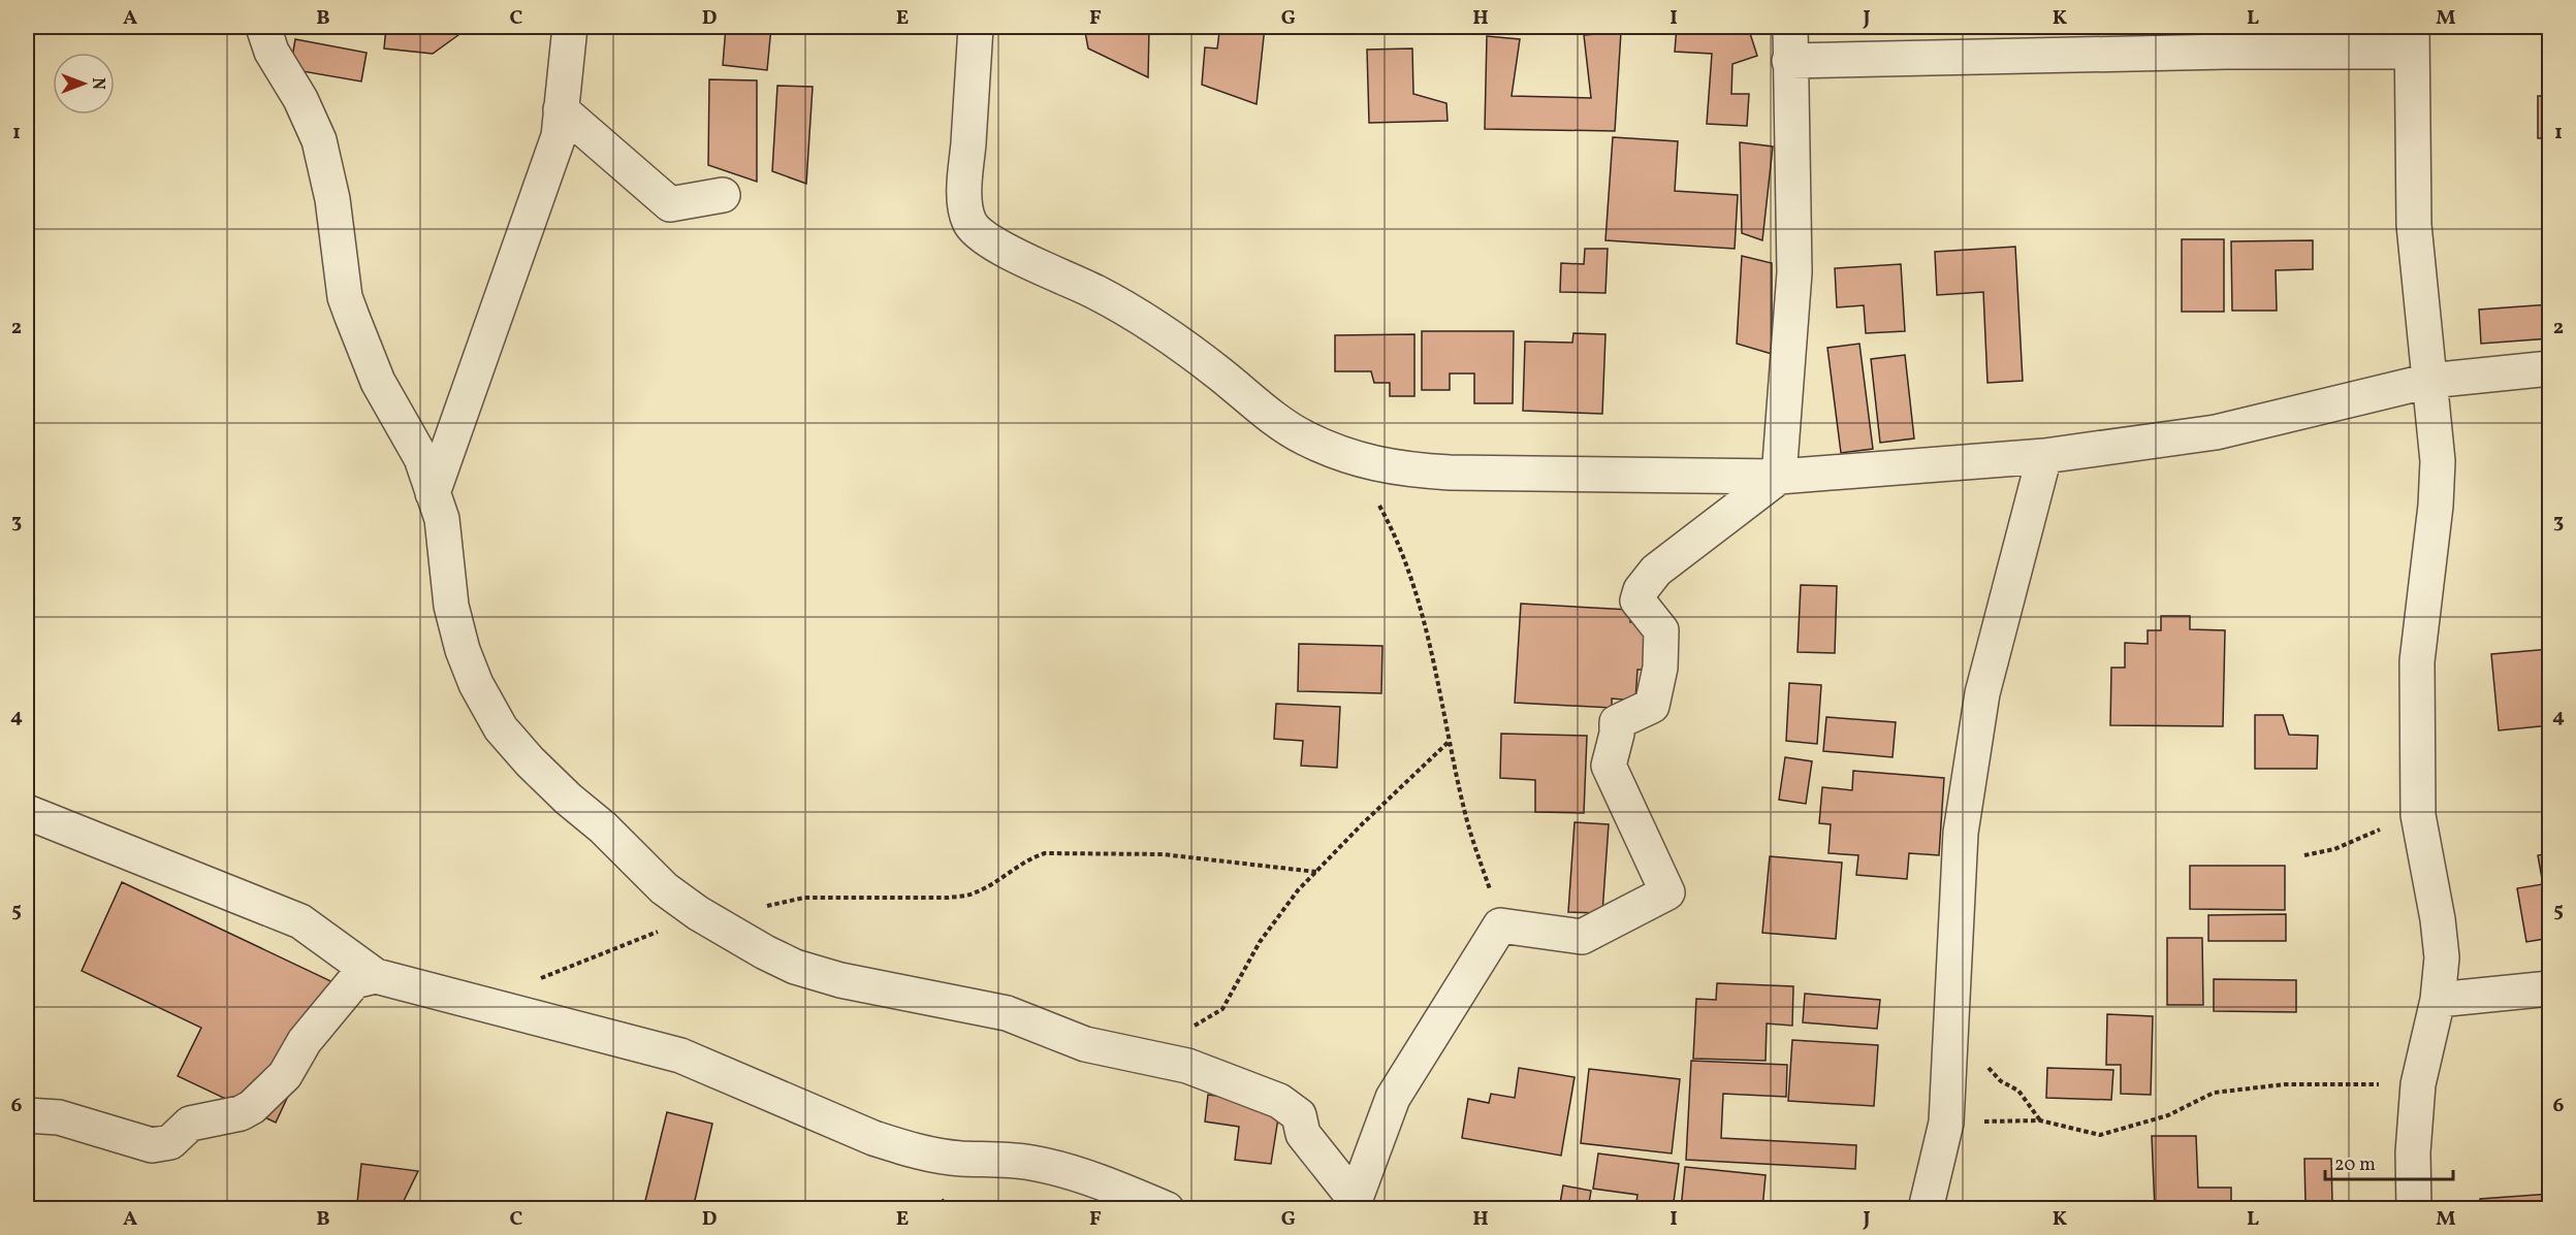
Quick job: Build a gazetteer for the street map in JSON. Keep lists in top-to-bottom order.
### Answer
{
  "scale_bar": "20 m",
  "north": "right",
  "grid": {
    "columns": [
      "A",
      "B",
      "C",
      "D",
      "E",
      "F",
      "G",
      "H",
      "I",
      "J",
      "K",
      "L",
      "M"
    ],
    "rows": [
      "1",
      "2",
      "3",
      "4",
      "5",
      "6"
    ]
  }
}
